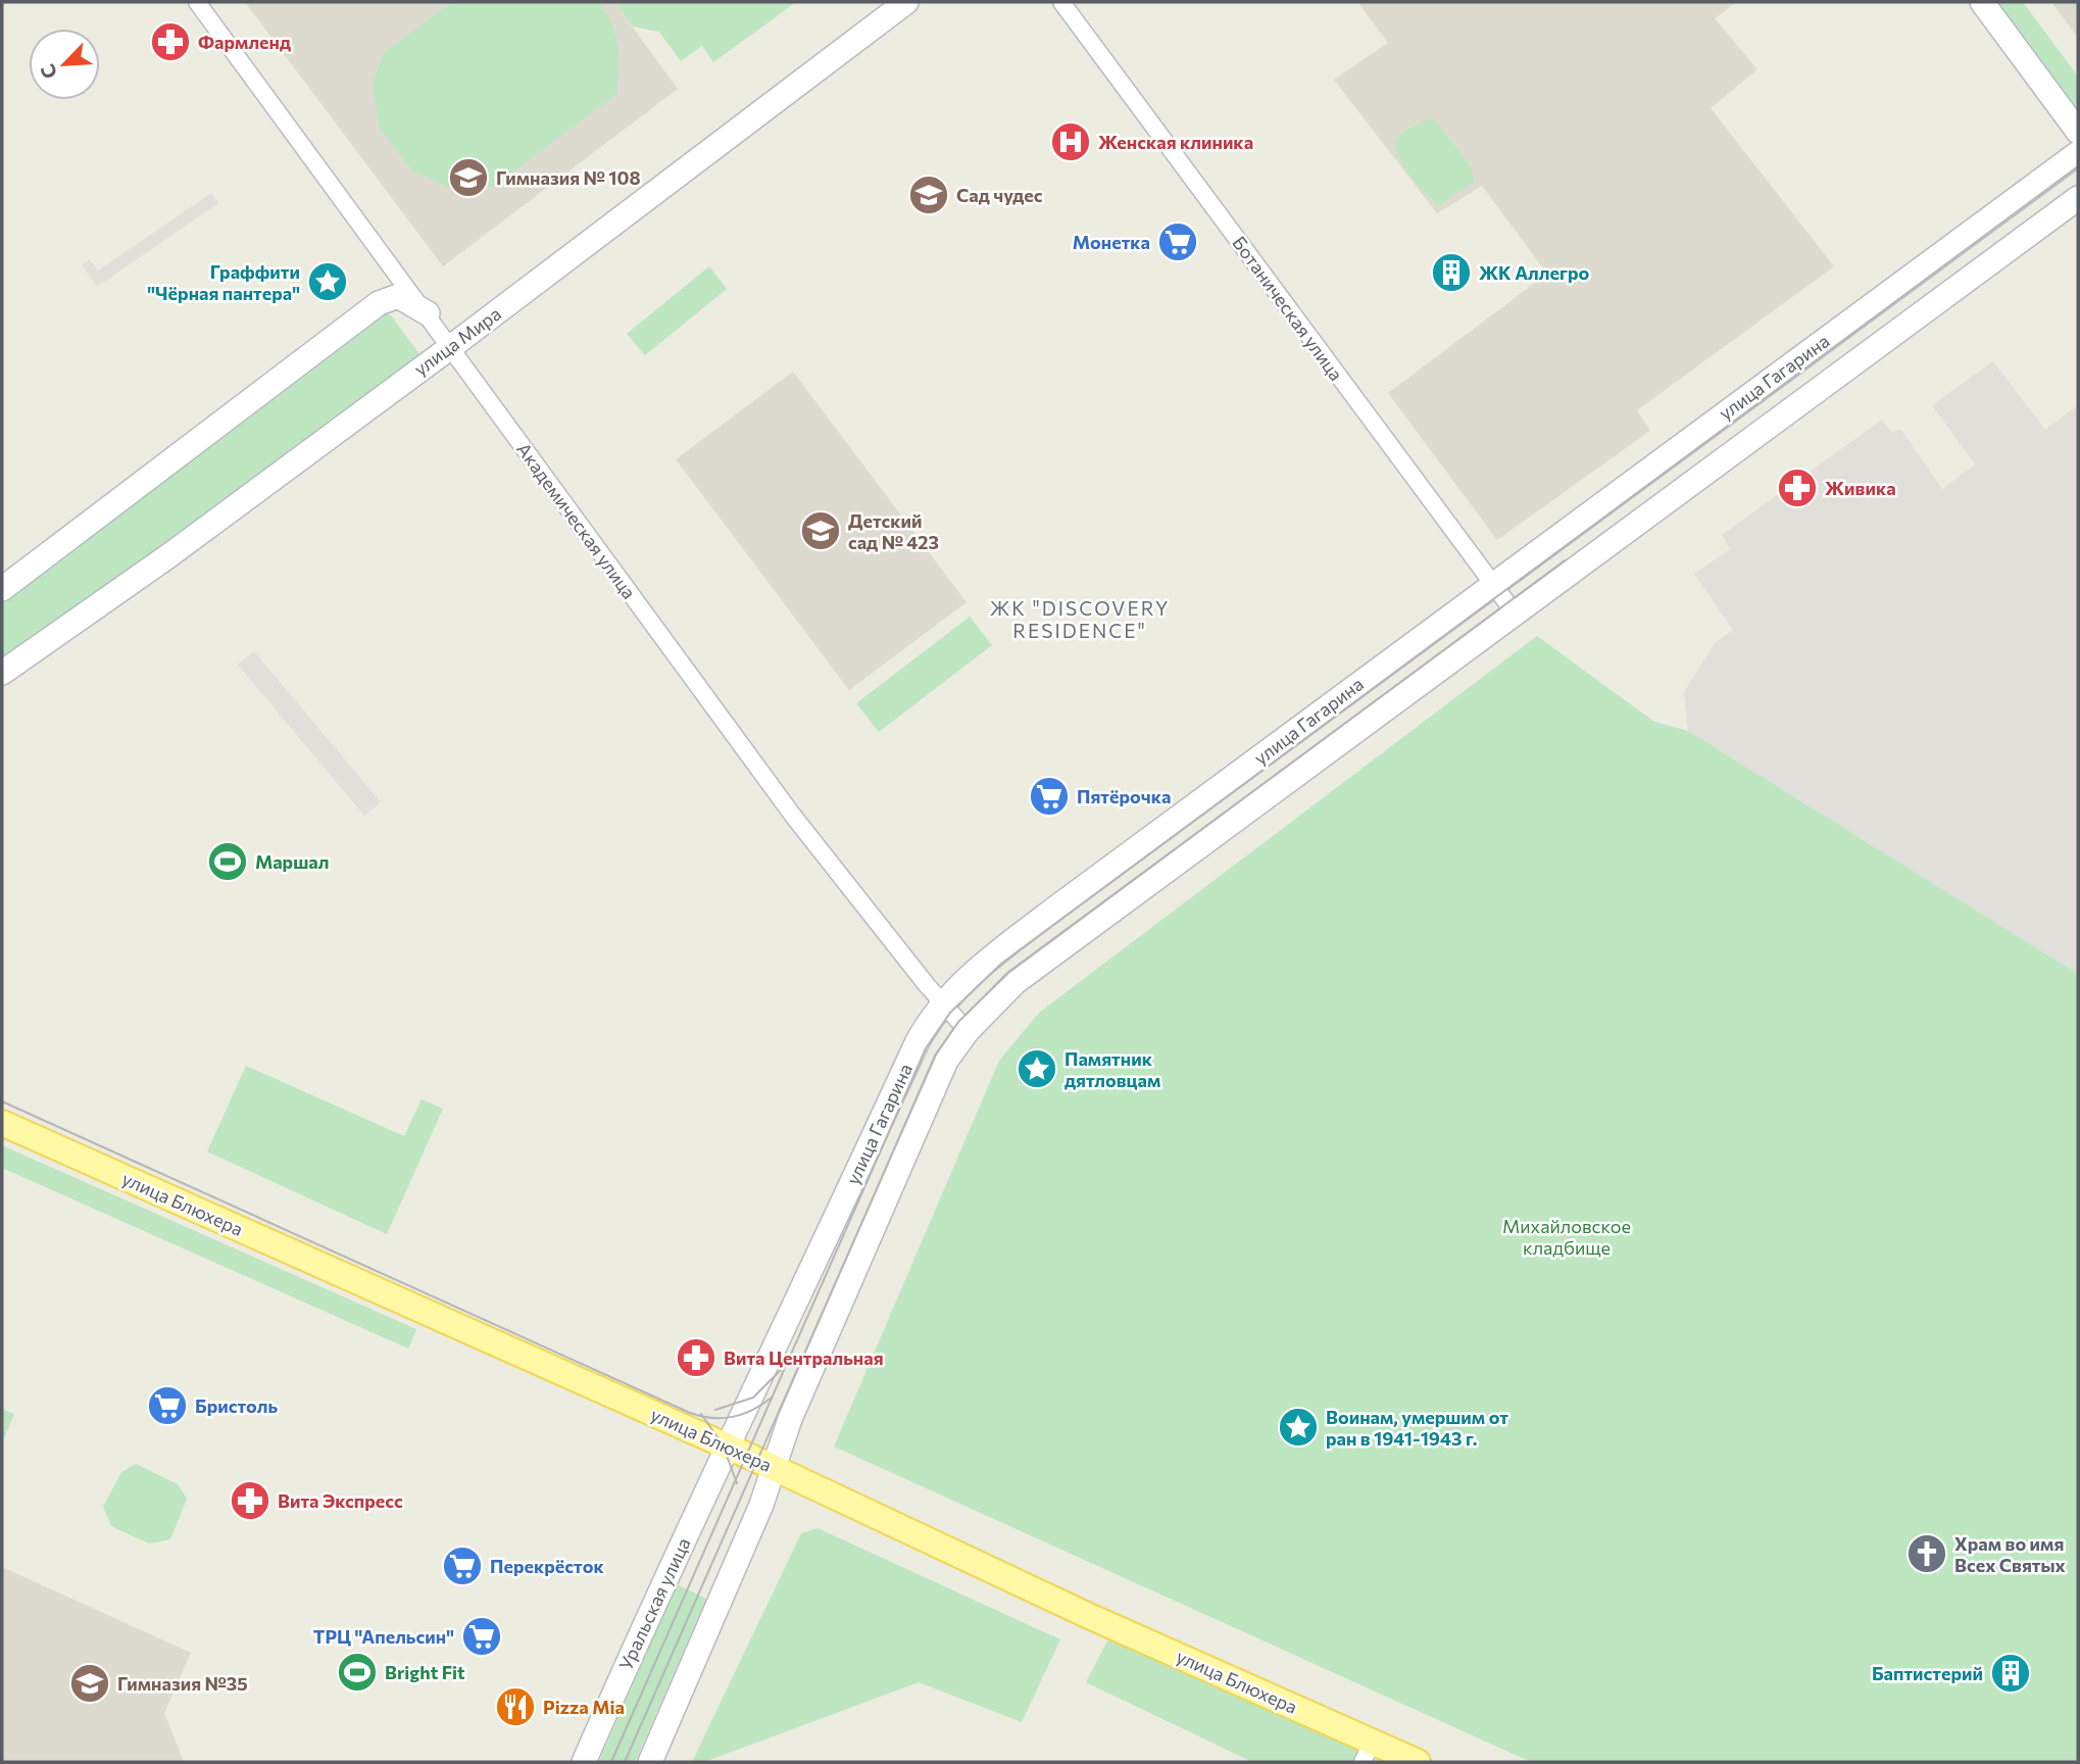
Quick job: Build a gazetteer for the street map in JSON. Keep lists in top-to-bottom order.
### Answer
{
  "streets": {
    "main road": [
      "улица Мира",
      "улица Гагарина",
      "улица Блюхера",
      "Уральская улица"
    ],
    "street": ["Ботаническая улица", "Академическая улица"]
  },
  "crossings": [
    ["Ботаническая улица", "улица Гагарина"],
    ["улица Мира", "Академическая улица"],
    ["улица Гагарина", "Академическая улица"],
    ["улица Гагарина", "улица Блюхера"],
    ["улица Гагарина", "Уральская улица"],
    ["улица Блюхера", "Уральская улица"]
  ],
  "districts": ["ЖК \"DISCOVERY RESIDENCE\""],
  "parks": ["Михайловское кладбище"],
  "places": {
    "pharmacy": [
      "Фармленд",
      "Живика",
      "Вита Центральная",
      "Вита Экспресс"
    ],
    "hospital": ["Женская клиника"],
    "school or university": [
      "Гимназия № 108",
      "Сад чудес",
      "Детский сад № 423",
      "Гимназия №35"
    ],
    "supermarket": [
      "Монетка",
      "Пятёрочка",
      "Бристоль",
      "Перекрёсток",
      "ТРЦ \"Апельсин\""
    ],
    "building": ["ЖК Аллегро", "Баптистерий"],
    "place": ["Граффити \"Чёрная пантера\"", "Памятник дятловцам", "Воинам, умершим от ран в 1941-1943 г."],
    "sports": ["Маршал", "Bright Fit"],
    "church": ["Храм во имя Всех Святых"],
    "restaurant": ["Pizza Mia"]
  },
  "north": "bottom left"
}
